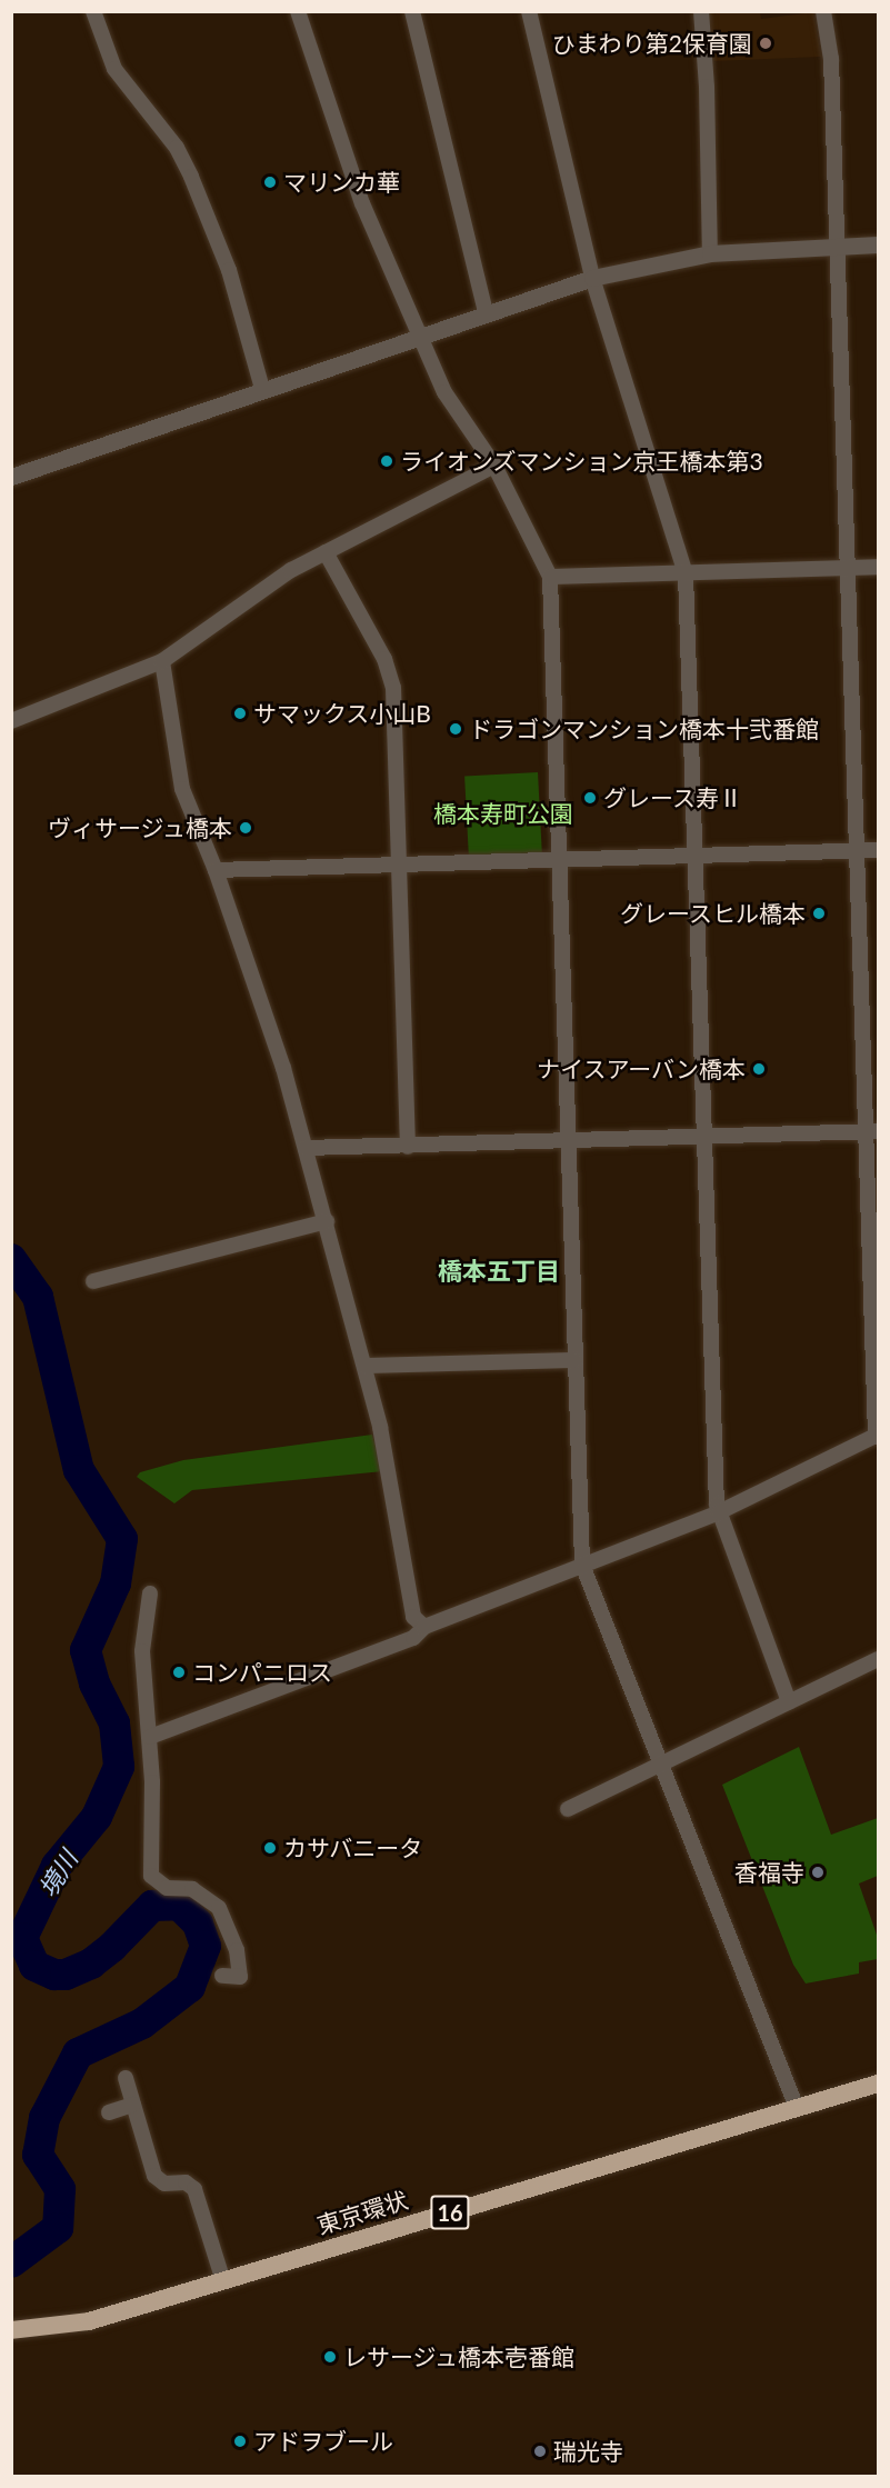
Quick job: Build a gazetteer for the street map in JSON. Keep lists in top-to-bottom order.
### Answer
{
  "streets": {
    "highway": ["東京環状", "16"]
  },
  "districts": ["橋本五丁目"],
  "water": ["境川"],
  "parks": ["橋本寿町公園"],
  "places": [
    "ひまわり第2保育園",
    "マリンカ華",
    "ライオンズマンション京王橋本第3",
    "サマックス小山B",
    "ドラゴンマンション橋本十弐番館",
    "グレース寿Ⅱ",
    "ヴィサージュ橋本",
    "グレースヒル橋本",
    "ナイスアーバン橋本",
    "コンパニロス",
    "カサバニータ",
    "香福寺",
    "レサージュ橋本壱番館",
    "アドヲブール",
    "瑞光寺"
  ]
}
